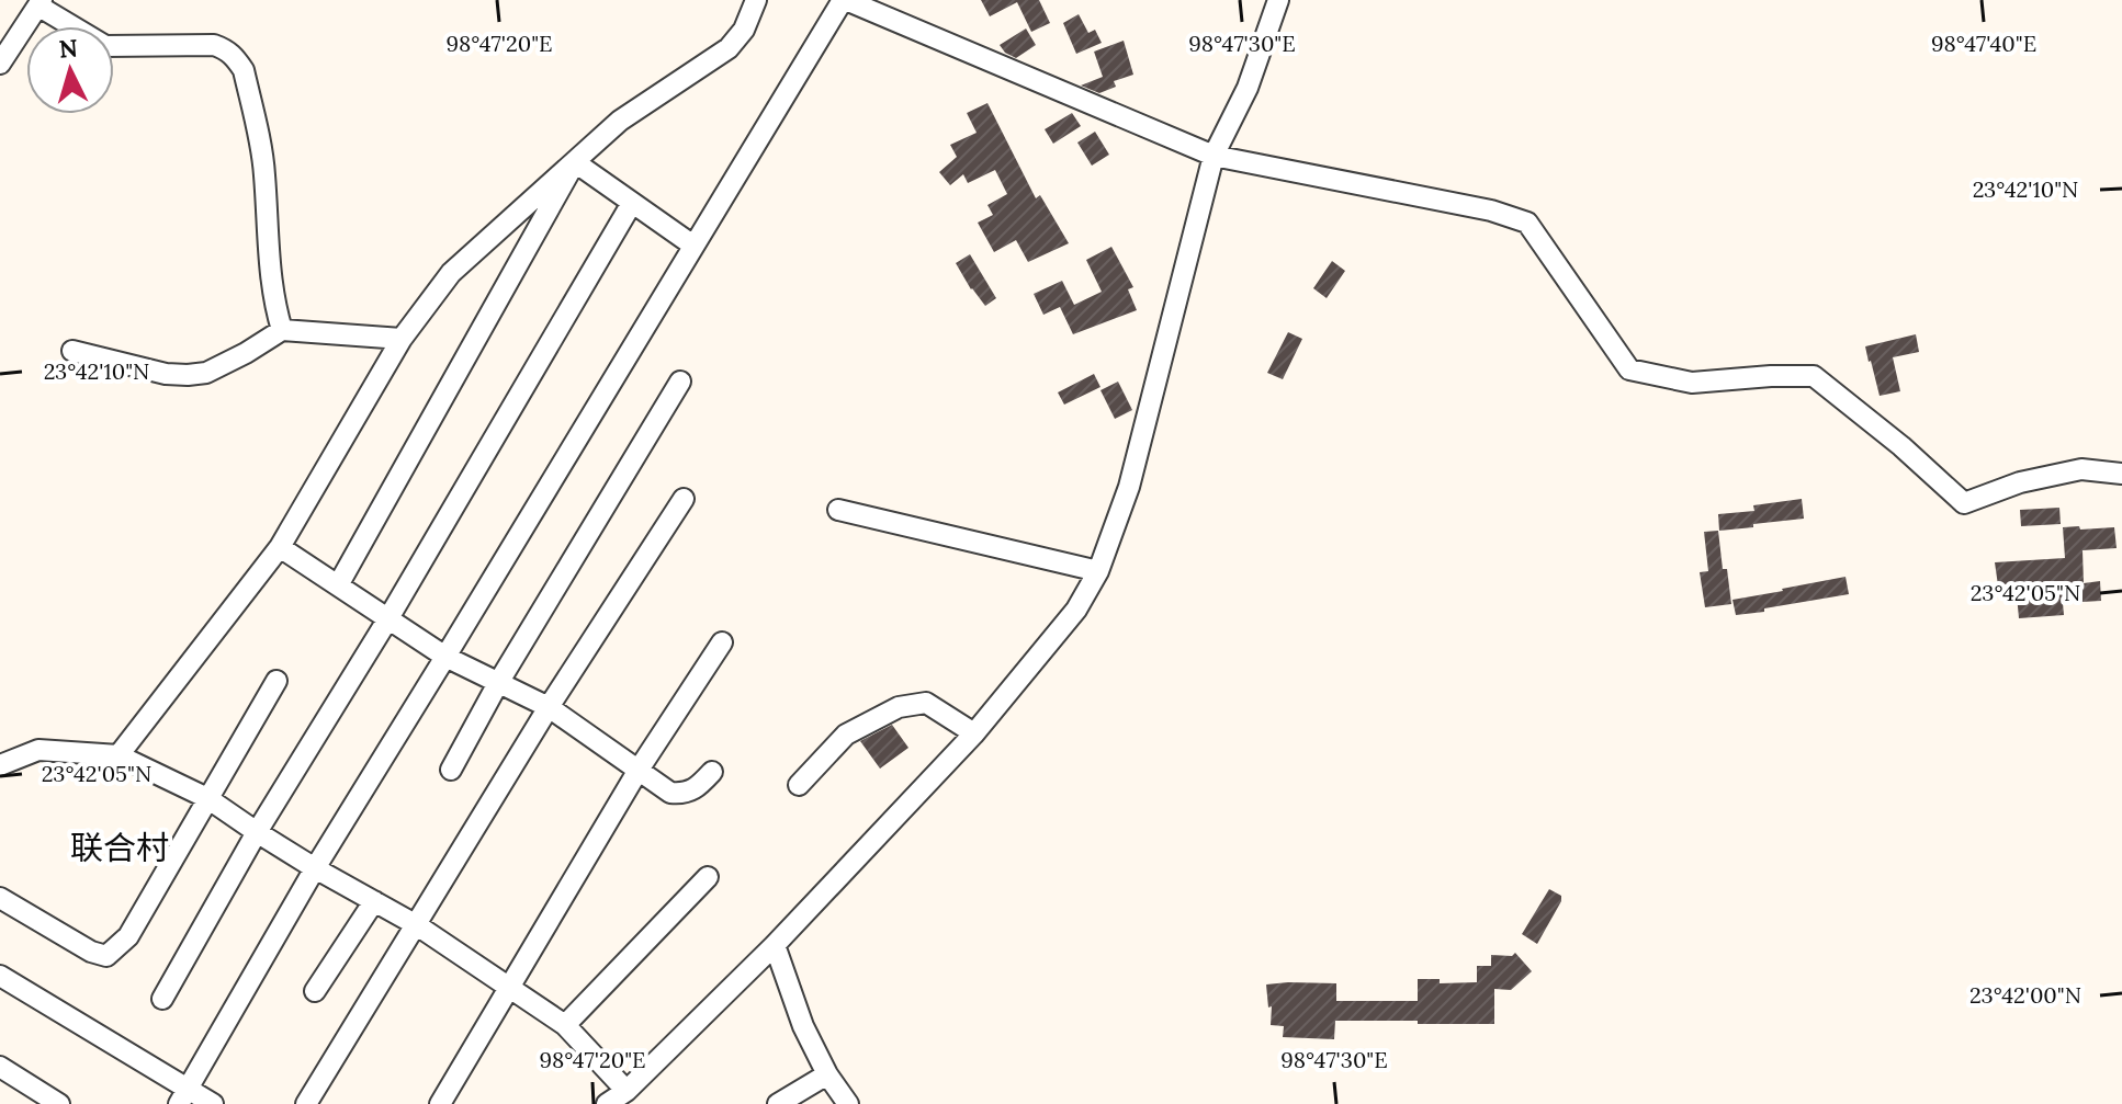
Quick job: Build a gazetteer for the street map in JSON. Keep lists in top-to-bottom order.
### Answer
{
  "districts": ["联合村"],
  "north": "top",
  "coordinates": [
    "98°47'20\"E",
    "98°47'30\"E",
    "98°47'40\"E",
    "23°42'10\"N",
    "23°42'05\"N",
    "23°42'00\"N"
  ]
}
